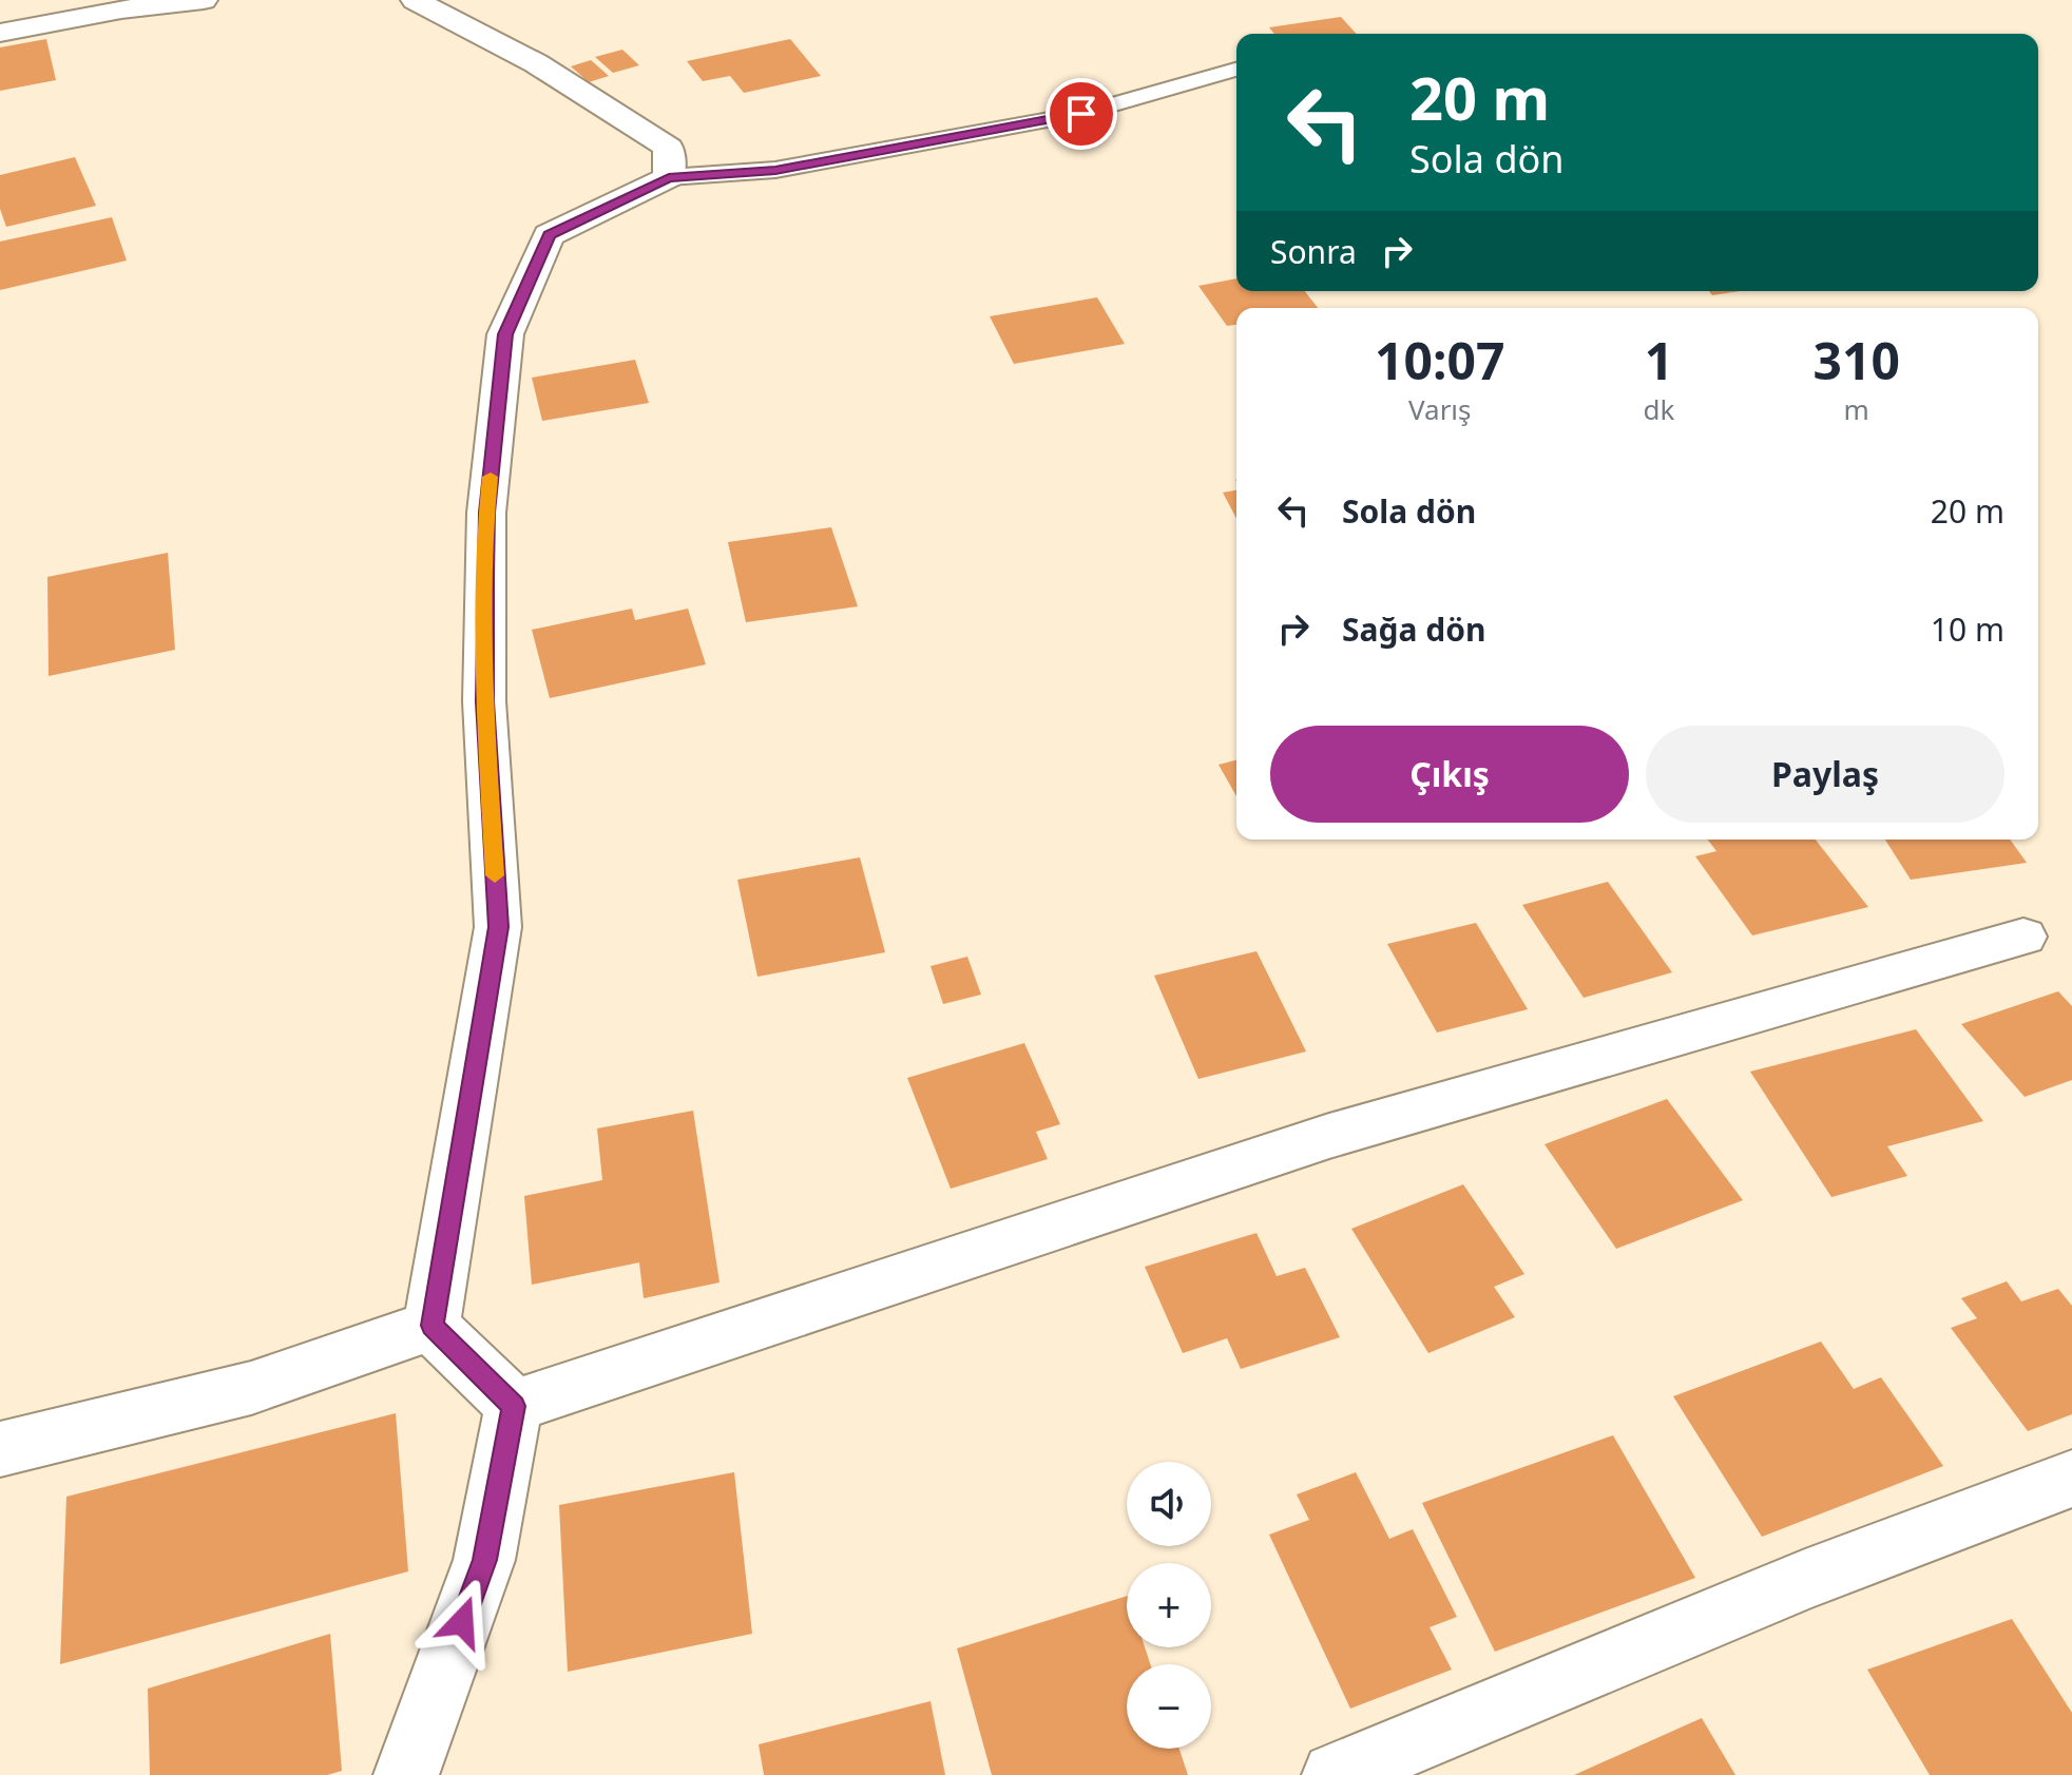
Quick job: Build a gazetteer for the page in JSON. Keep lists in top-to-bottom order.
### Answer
{
  "page": {
    "turn": ["20 m", "Sola dön"],
    "then": "Sonra",
    "eta": [
      "10:07",
      "Varış",
      "1",
      "dk",
      "310",
      "m"
    ],
    "list": [
      {
        "name": "Sola dön",
        "value": "20 m"
      },
      {
        "name": "Sağa dön",
        "value": "10 m"
      }
    ],
    "buttons": ["Çıkış", "Paylaş"],
    "map_buttons": ["+", "−"]
  }
}
